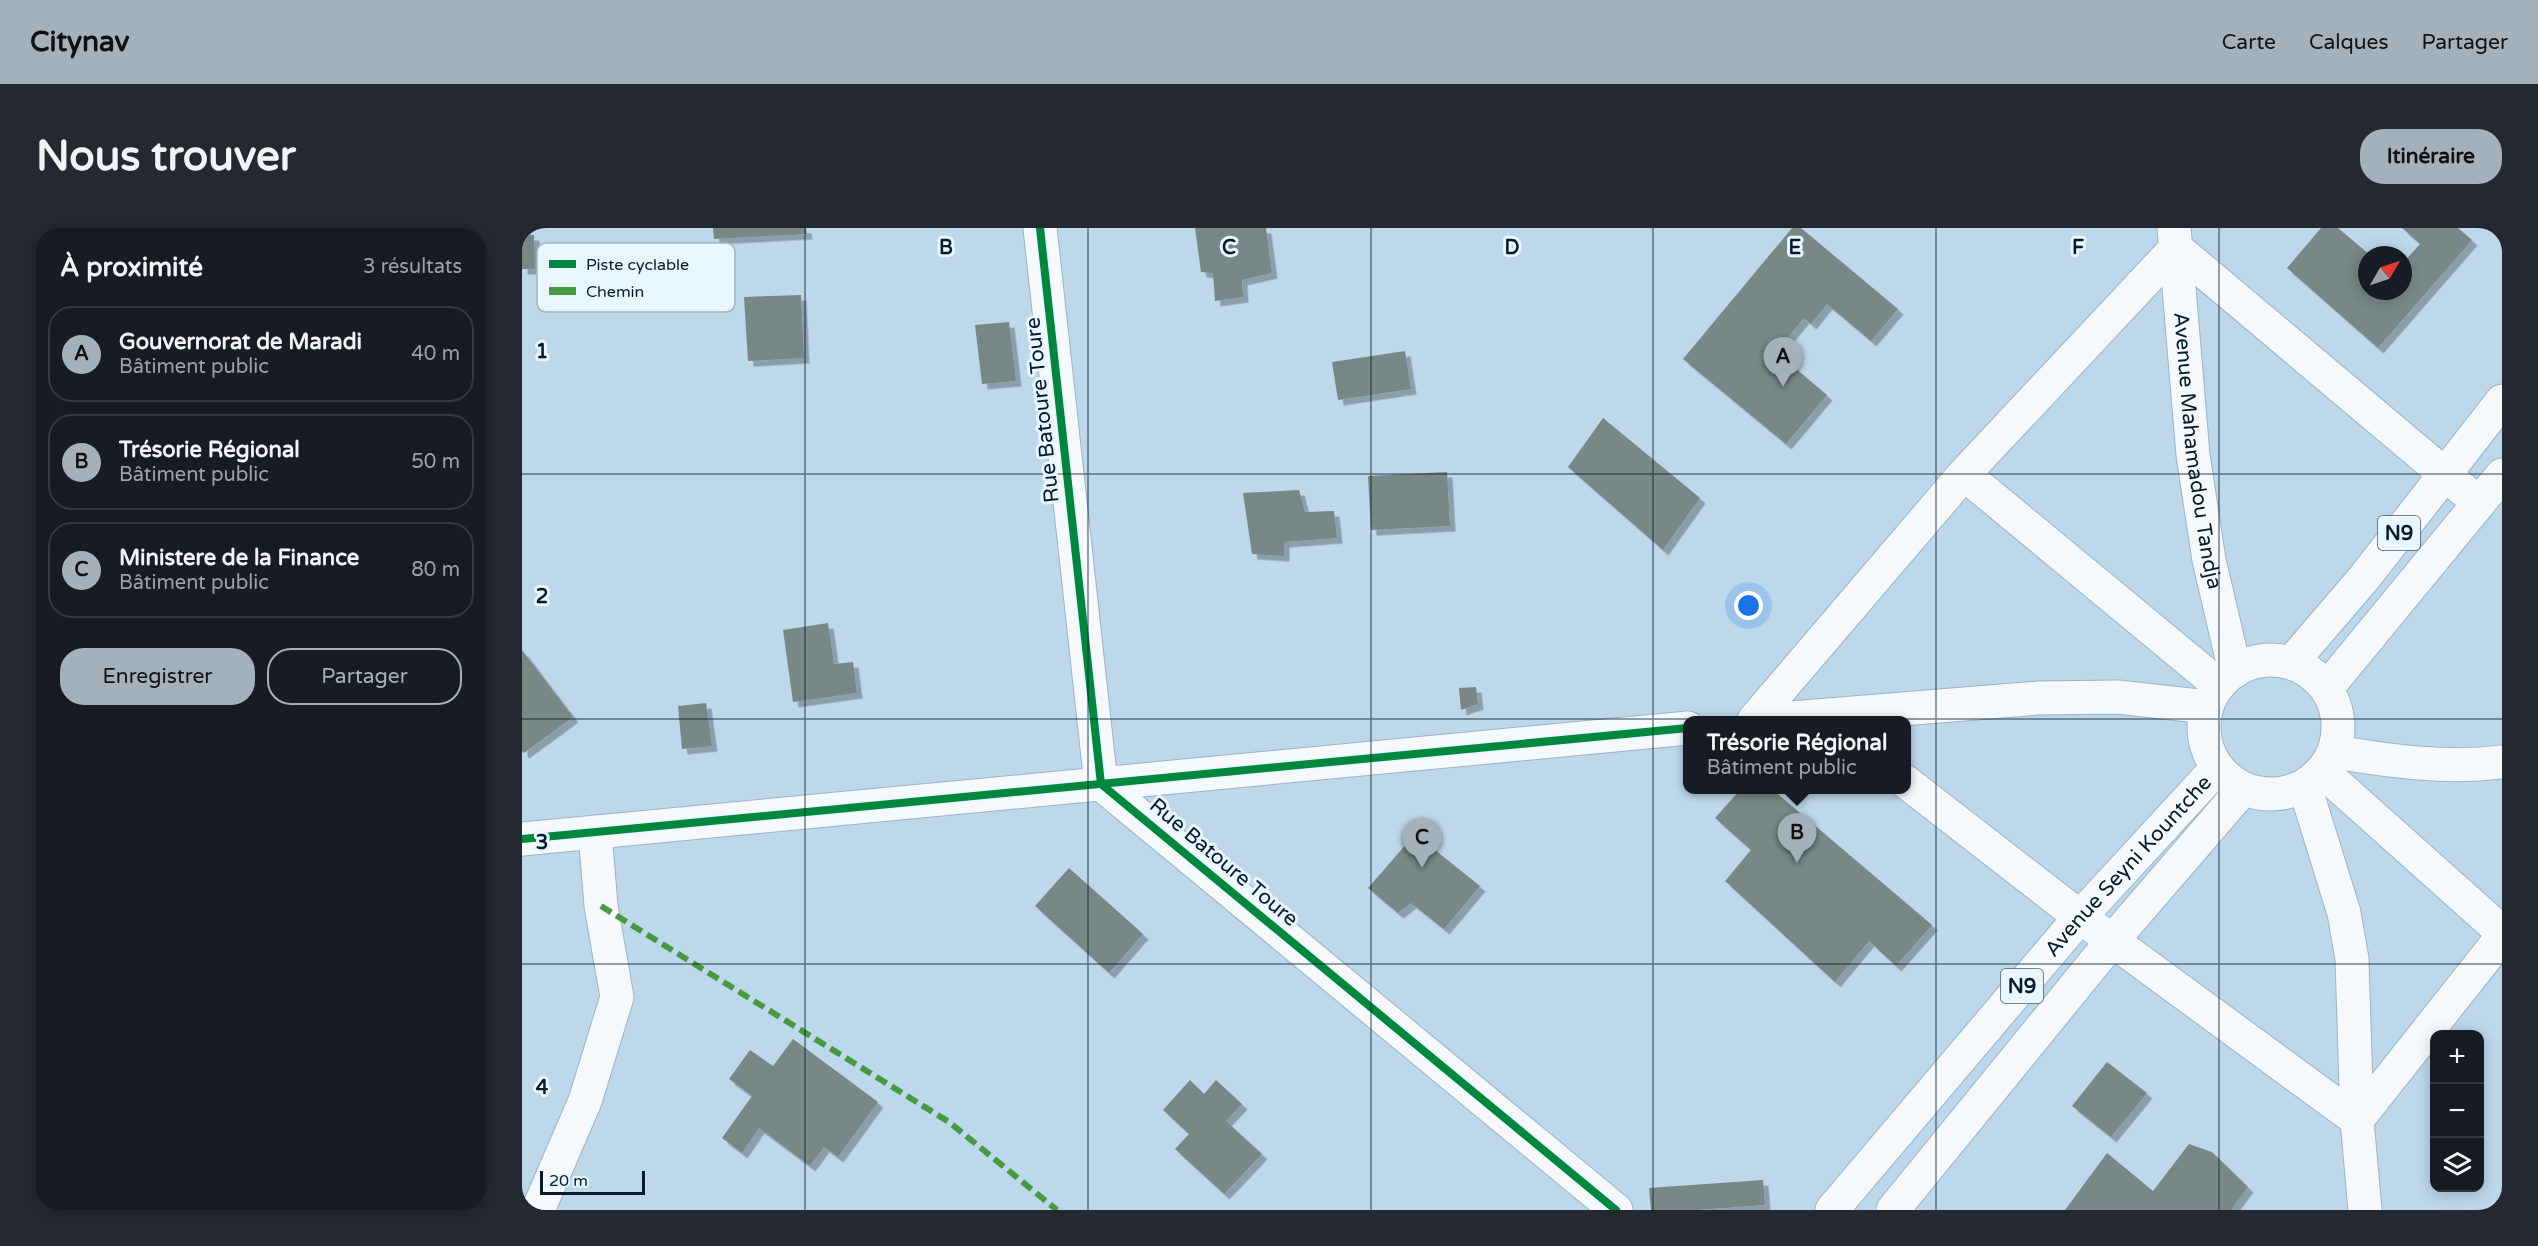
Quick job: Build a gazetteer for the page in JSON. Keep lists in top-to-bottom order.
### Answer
{
  "streets": {
    "main road": [
      "Rue Batoure Toure",
      "Avenue Mahamadou Tandja",
      "N9",
      "Avenue Seyni Kountche"
    ]
  },
  "crossings": [
    ["Avenue Mahamadou Tandja", "N9"],
    ["Avenue Mahamadou Tandja", "Avenue Seyni Kountche"],
    ["N9", "Avenue Seyni Kountche"]
  ],
  "legend": ["Piste cyclable", "Chemin"],
  "scale_bar": "20 m",
  "north": "top right",
  "page": {
    "header": "Citynav",
    "nav": ["Carte", "Calques", "Partager"],
    "buttons": [
      "Itinéraire",
      ["Enregistrer", "Partager"]
    ],
    "title": "Nous trouver",
    "heading": ["À proximité", "3 résultats"],
    "list": [
      {
        "mark": "A",
        "name": "Gouvernorat de Maradi",
        "note": "Bâtiment public",
        "value": "40 m"
      },
      {
        "mark": "B",
        "name": "Trésorie Régional",
        "note": "Bâtiment public",
        "value": "50 m"
      },
      {
        "mark": "C",
        "name": "Ministere de la Finance",
        "note": "Bâtiment public",
        "value": "80 m"
      }
    ],
    "pins": ["A", "B", "C"],
    "popup": ["Trésorie Régional", "Bâtiment public"],
    "map_buttons": ["+", "−"],
    "scale": "20 m"
  },
  "grid": {
    "columns": [
      "B",
      "C",
      "D",
      "E",
      "F"
    ],
    "rows": [
      "1",
      "2",
      "3",
      "4"
    ]
  }
}
